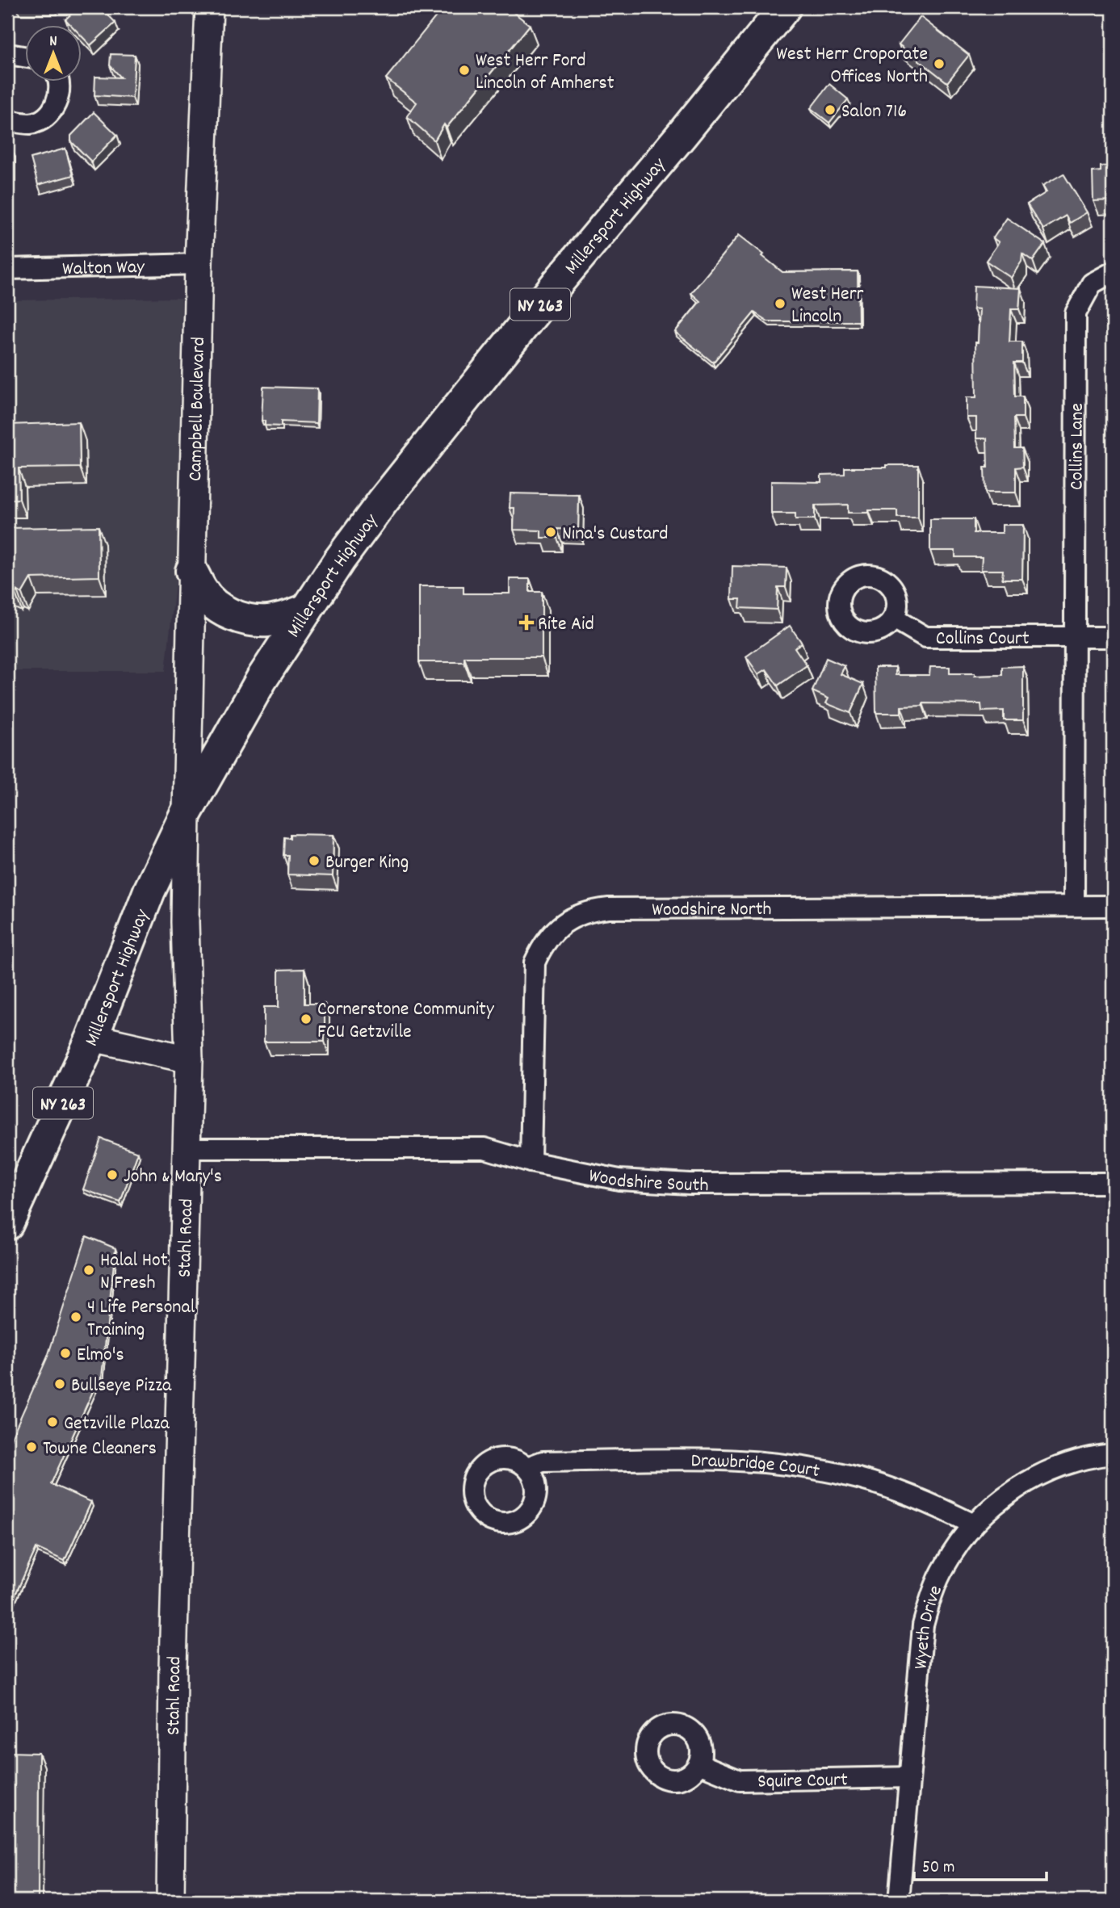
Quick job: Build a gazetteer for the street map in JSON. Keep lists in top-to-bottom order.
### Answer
{
  "streets": {
    "main road": ["Millersport Highway", "NY 263"],
    "street": [
      "Walton Way",
      "Campbell Boulevard",
      "Collins Lane",
      "Collins Court",
      "Woodshire North",
      "Woodshire South",
      "Stahl Road",
      "Drawbridge Court",
      "Wyeth Drive",
      "Squire Court"
    ]
  },
  "crossings": [
    ["Millersport Highway", "Campbell Boulevard"],
    ["Millersport Highway", "Stahl Road"],
    ["Walton Way", "Campbell Boulevard"],
    ["Campbell Boulevard", "Stahl Road"],
    ["Collins Lane", "Collins Court"],
    ["Collins Lane", "Woodshire North"],
    ["Woodshire North", "Woodshire South"],
    ["Woodshire South", "Stahl Road"],
    ["Drawbridge Court", "Wyeth Drive"],
    ["Wyeth Drive", "Squire Court"]
  ],
  "places": {
    "other": [
      "West Herr Croporate Offices North",
      "West Herr Ford Lincoln of Amherst",
      "Salon 716",
      "West Herr Lincoln",
      "Nina's Custard",
      "Burger King",
      "Cornerstone Community FCU Getzville",
      "John & Mary's",
      "Halal Hot N Fresh",
      "4 Life Personal Training",
      "Elmo's",
      "Bullseye Pizza",
      "Getzville Plaza",
      "Towne Cleaners"
    ],
    "health": ["Rite Aid"]
  },
  "scale_bar": "50 m",
  "north": "top"
}
